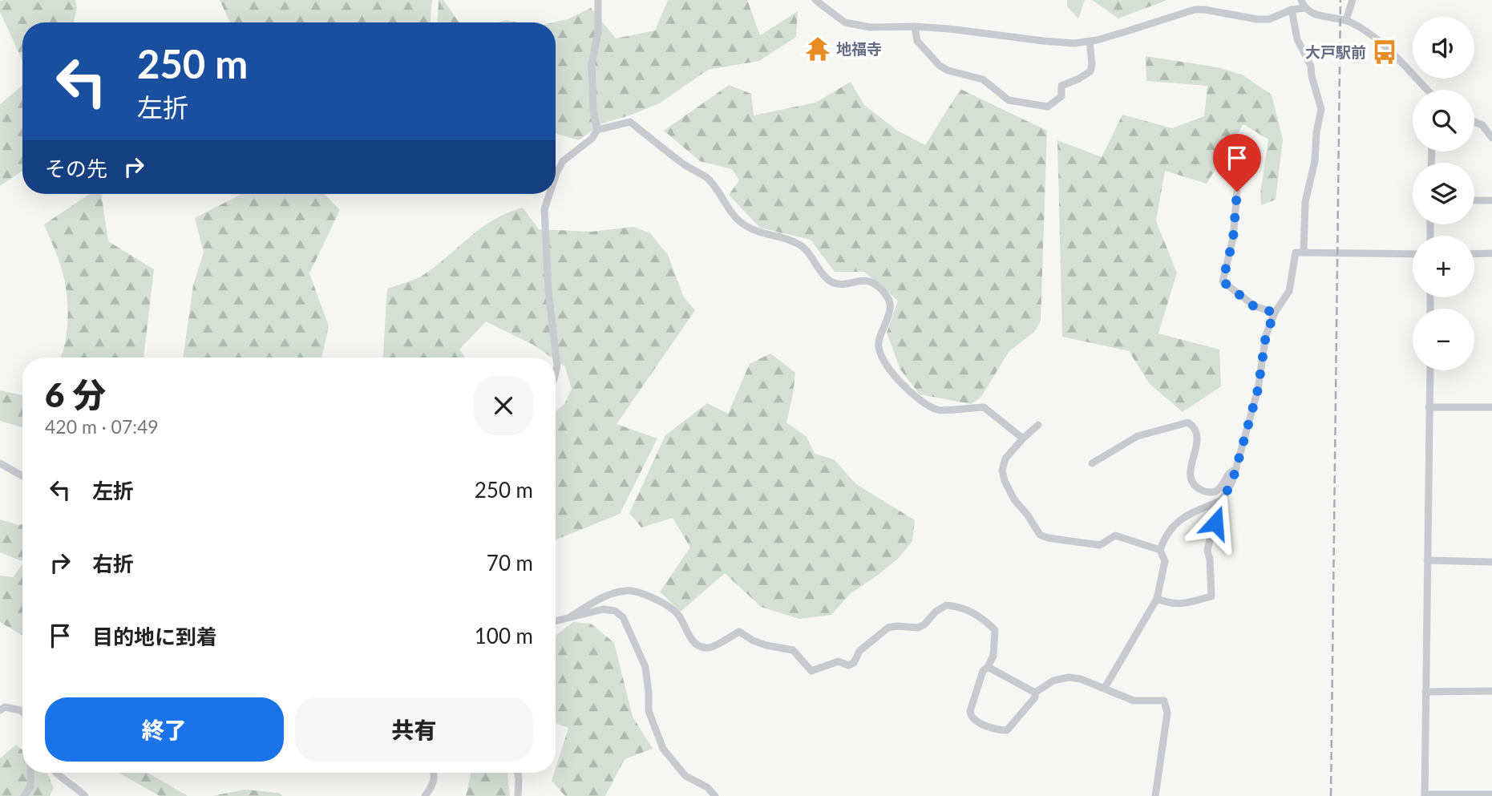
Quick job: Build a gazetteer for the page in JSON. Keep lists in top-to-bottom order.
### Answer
{
  "places": {
    "temple": ["地福寺"],
    "bus stop": ["大戸駅前"]
  },
  "page": {
    "map_buttons": ["+", "−"],
    "turn": ["250 m", "左折"],
    "then": "その先",
    "heading": ["6 分", "420 m · 07:49"],
    "list": [
      {
        "name": "左折",
        "value": "250 m"
      },
      {
        "name": "右折",
        "value": "70 m"
      },
      {
        "name": "目的地に到着",
        "value": "100 m"
      }
    ],
    "buttons": ["終了", "共有"]
  }
}
